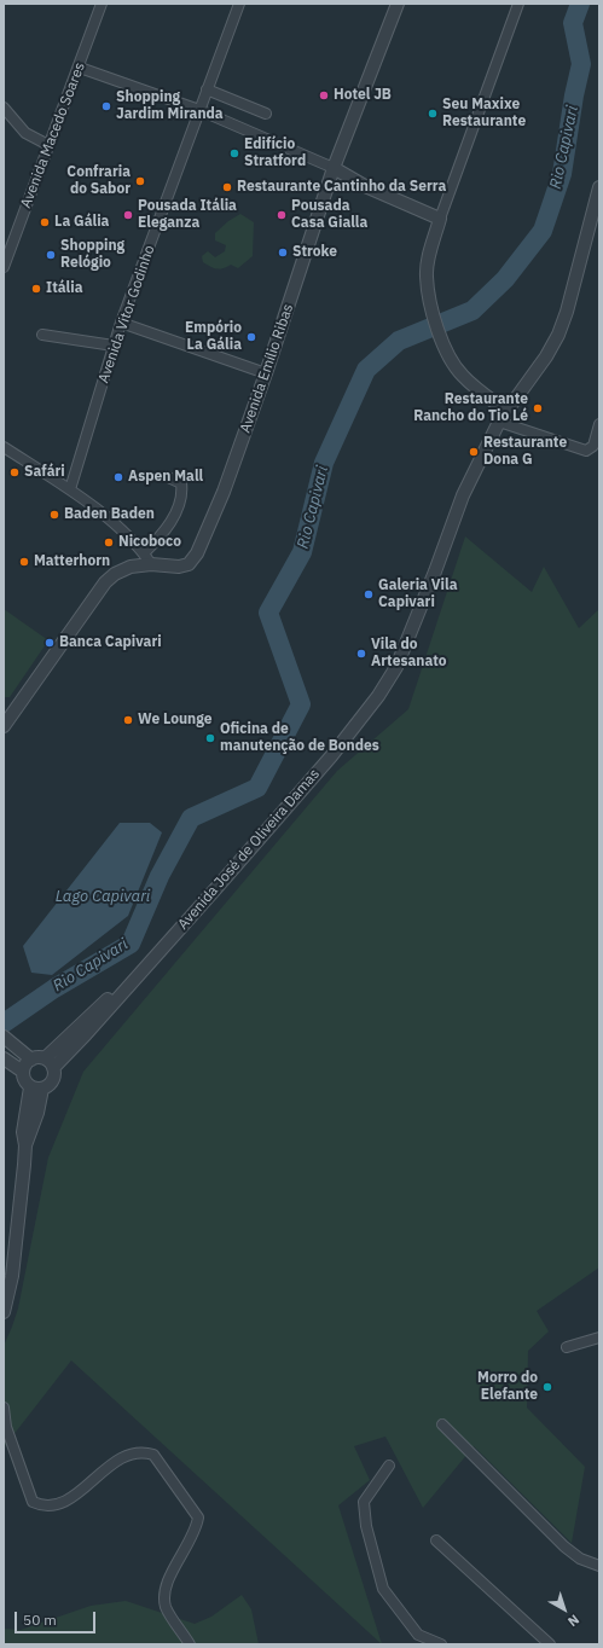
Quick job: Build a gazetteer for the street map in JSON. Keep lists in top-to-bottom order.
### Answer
{
  "streets": {
    "street": [
      "Avenida Macedo Soares",
      "Avenida Vitor Godinho",
      "Avenida Emílio Ribas",
      "Avenida José de Oliveira Damas"
    ]
  },
  "water": ["Rio Capivari", "Lago Capivari"],
  "places": [
    "Hotel JB",
    "Shopping Jardim Miranda",
    "Seu Maxixe Restaurante",
    "Edifício Stratford",
    "Confraria do Sabor",
    "Restaurante Cantinho da Serra",
    "Pousada Itália Eleganza",
    "Pousada Casa Gialla",
    "La Gália",
    "Stroke",
    "Shopping Relógio",
    "Itália",
    "Empório La Gália",
    "Restaurante Rancho do Tio Lé",
    "Restaurante Dona G",
    "Safári",
    "Aspen Mall",
    "Baden Baden",
    "Nicoboco",
    "Matterhorn",
    "Galeria Vila Capivari",
    "Banca Capivari",
    "Vila do Artesanato",
    "We Lounge",
    "Oficina de manutenção de Bondes",
    "Morro do Elefante"
  ],
  "scale_bar": "50 m",
  "north": "bottom right"
}
